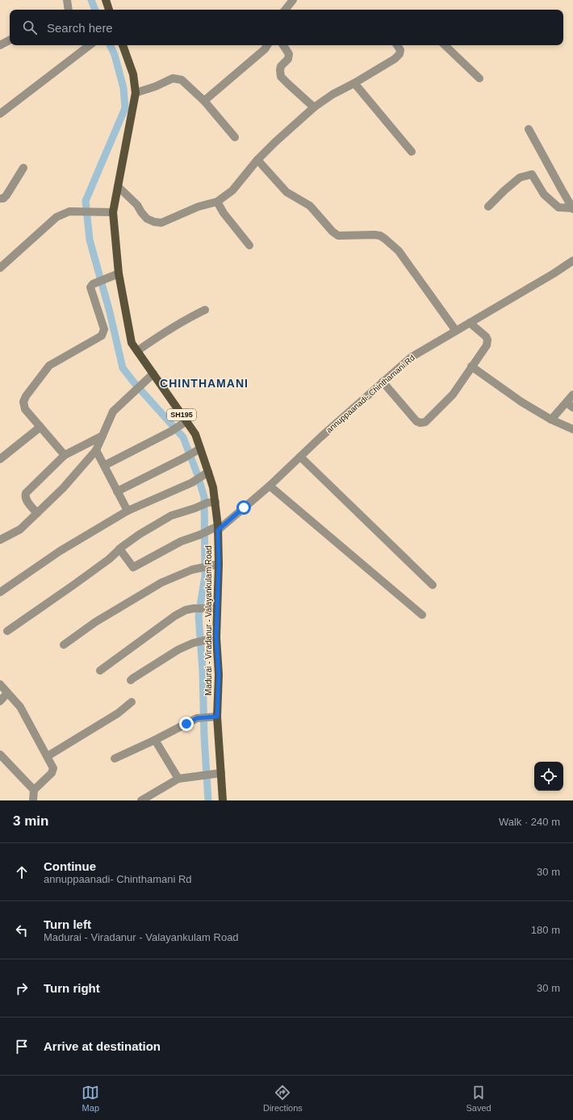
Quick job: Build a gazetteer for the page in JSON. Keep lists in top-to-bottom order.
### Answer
{
  "streets": {
    "main road": ["SH195", "Madurai - Viradanur - Valayankulam Road"],
    "street": ["annuppaanadi- Chinthamani Rd"]
  },
  "crossings": [
    ["annuppaanadi- Chinthamani Rd", "Madurai - Viradanur - Valayankulam Road"]
  ],
  "districts": ["CHINTHAMANI"],
  "page": {
    "search": "Search here",
    "heading": ["3 min", "Walk · 240 m"],
    "list": [
      ["Continue", "annuppaanadi- Chinthamani Rd", "30 m"],
      ["Turn left", "Madurai - Viradanur - Valayankulam Road", "180 m"],
      ["Turn right", "30 m"],
      "Arrive at destination"
    ],
    "nav": ["Map", "Directions", "Saved"]
  }
}
